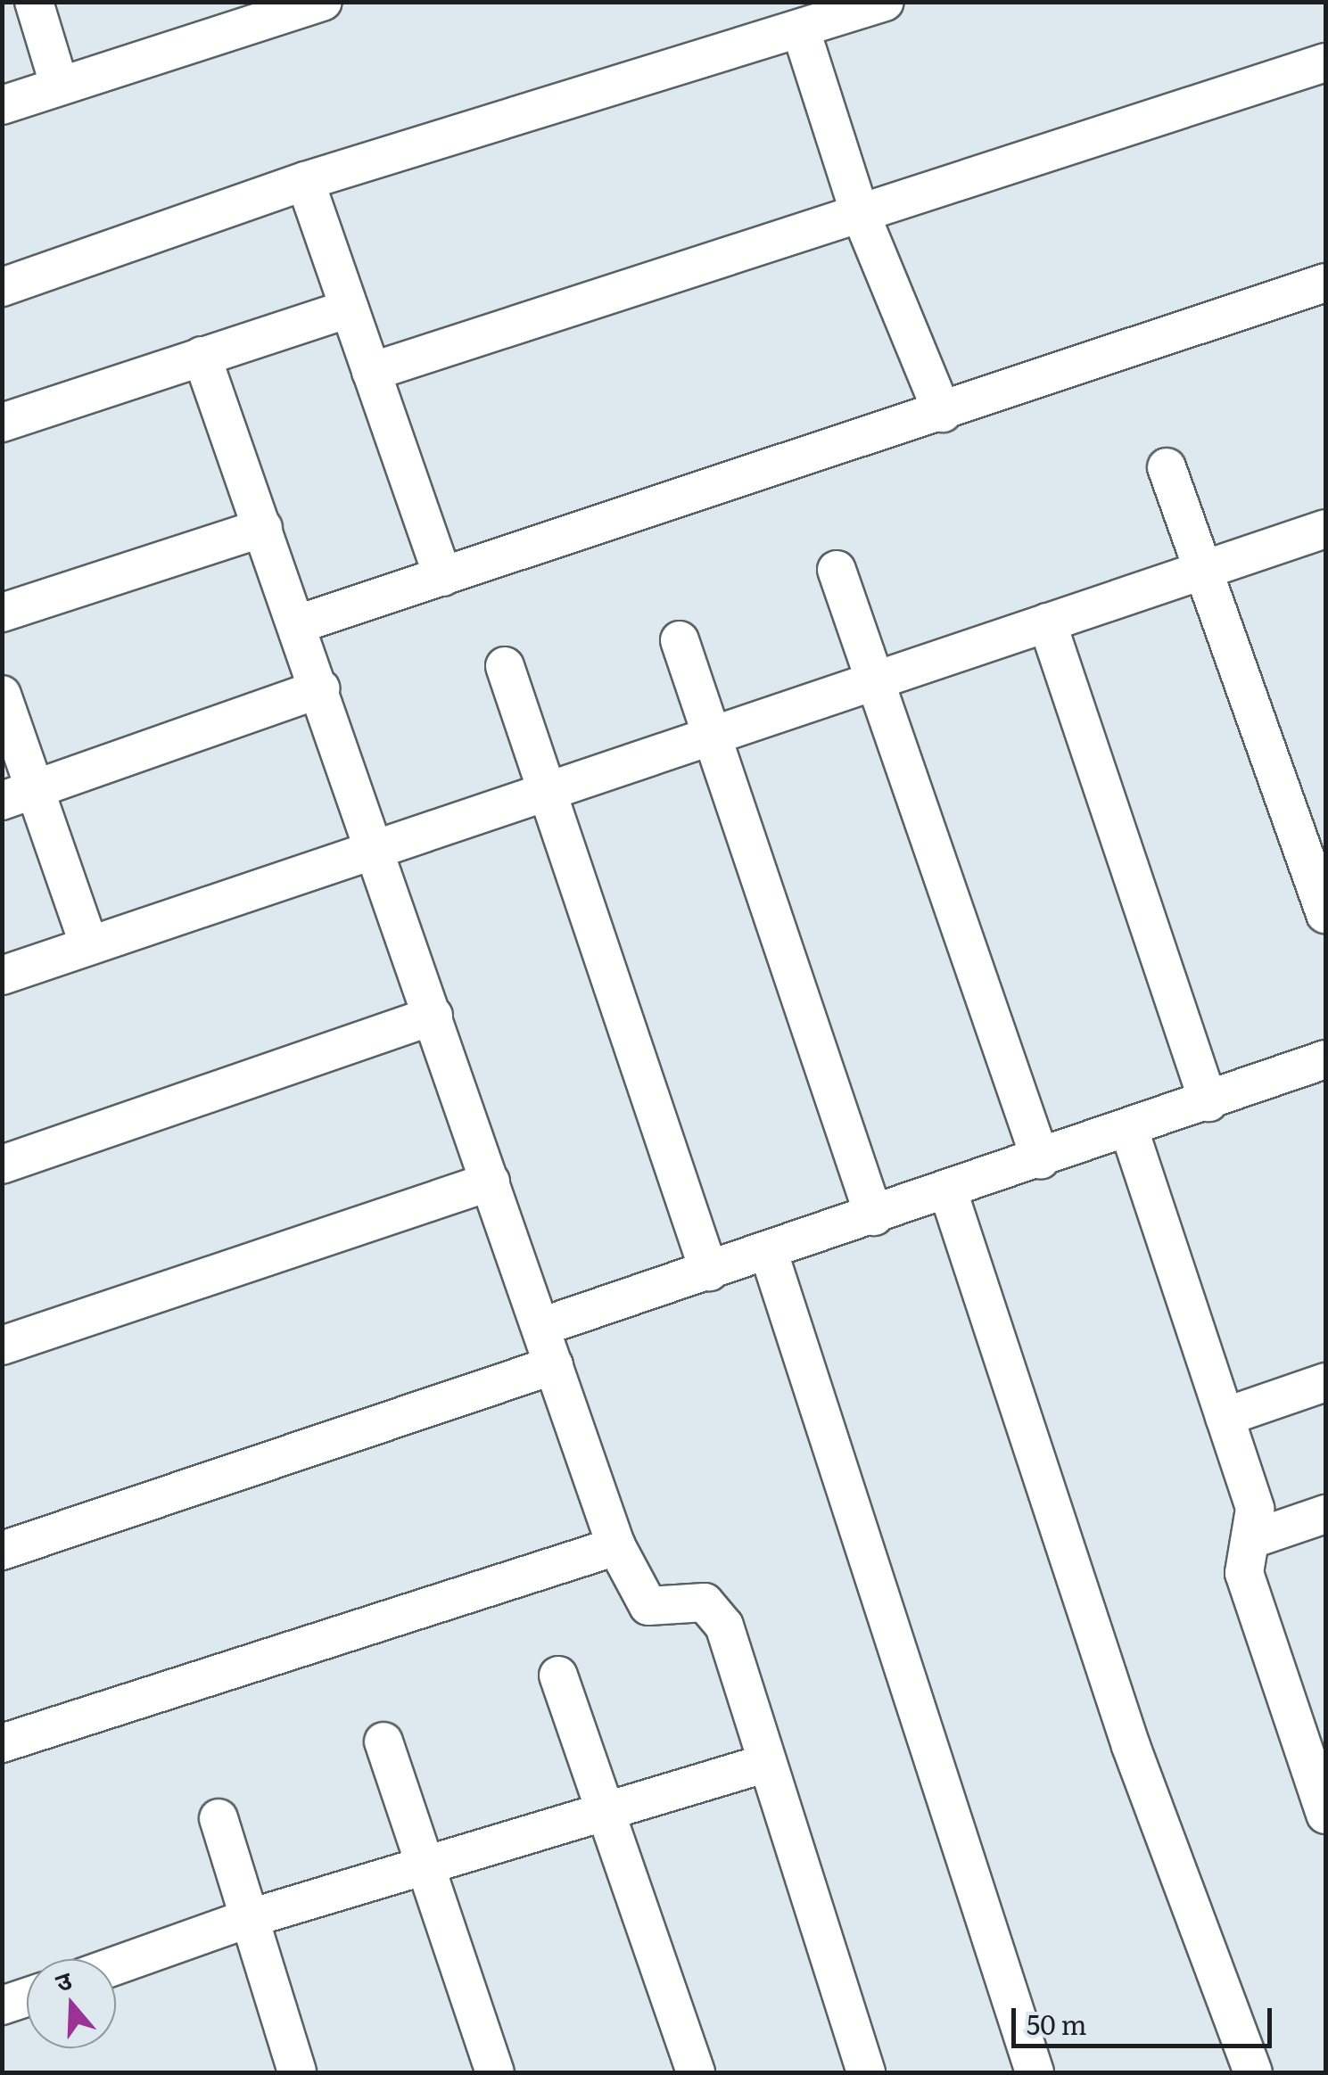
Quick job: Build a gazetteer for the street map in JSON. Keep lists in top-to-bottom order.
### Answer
{
  "scale_bar": "50 m",
  "north": "top"
}
